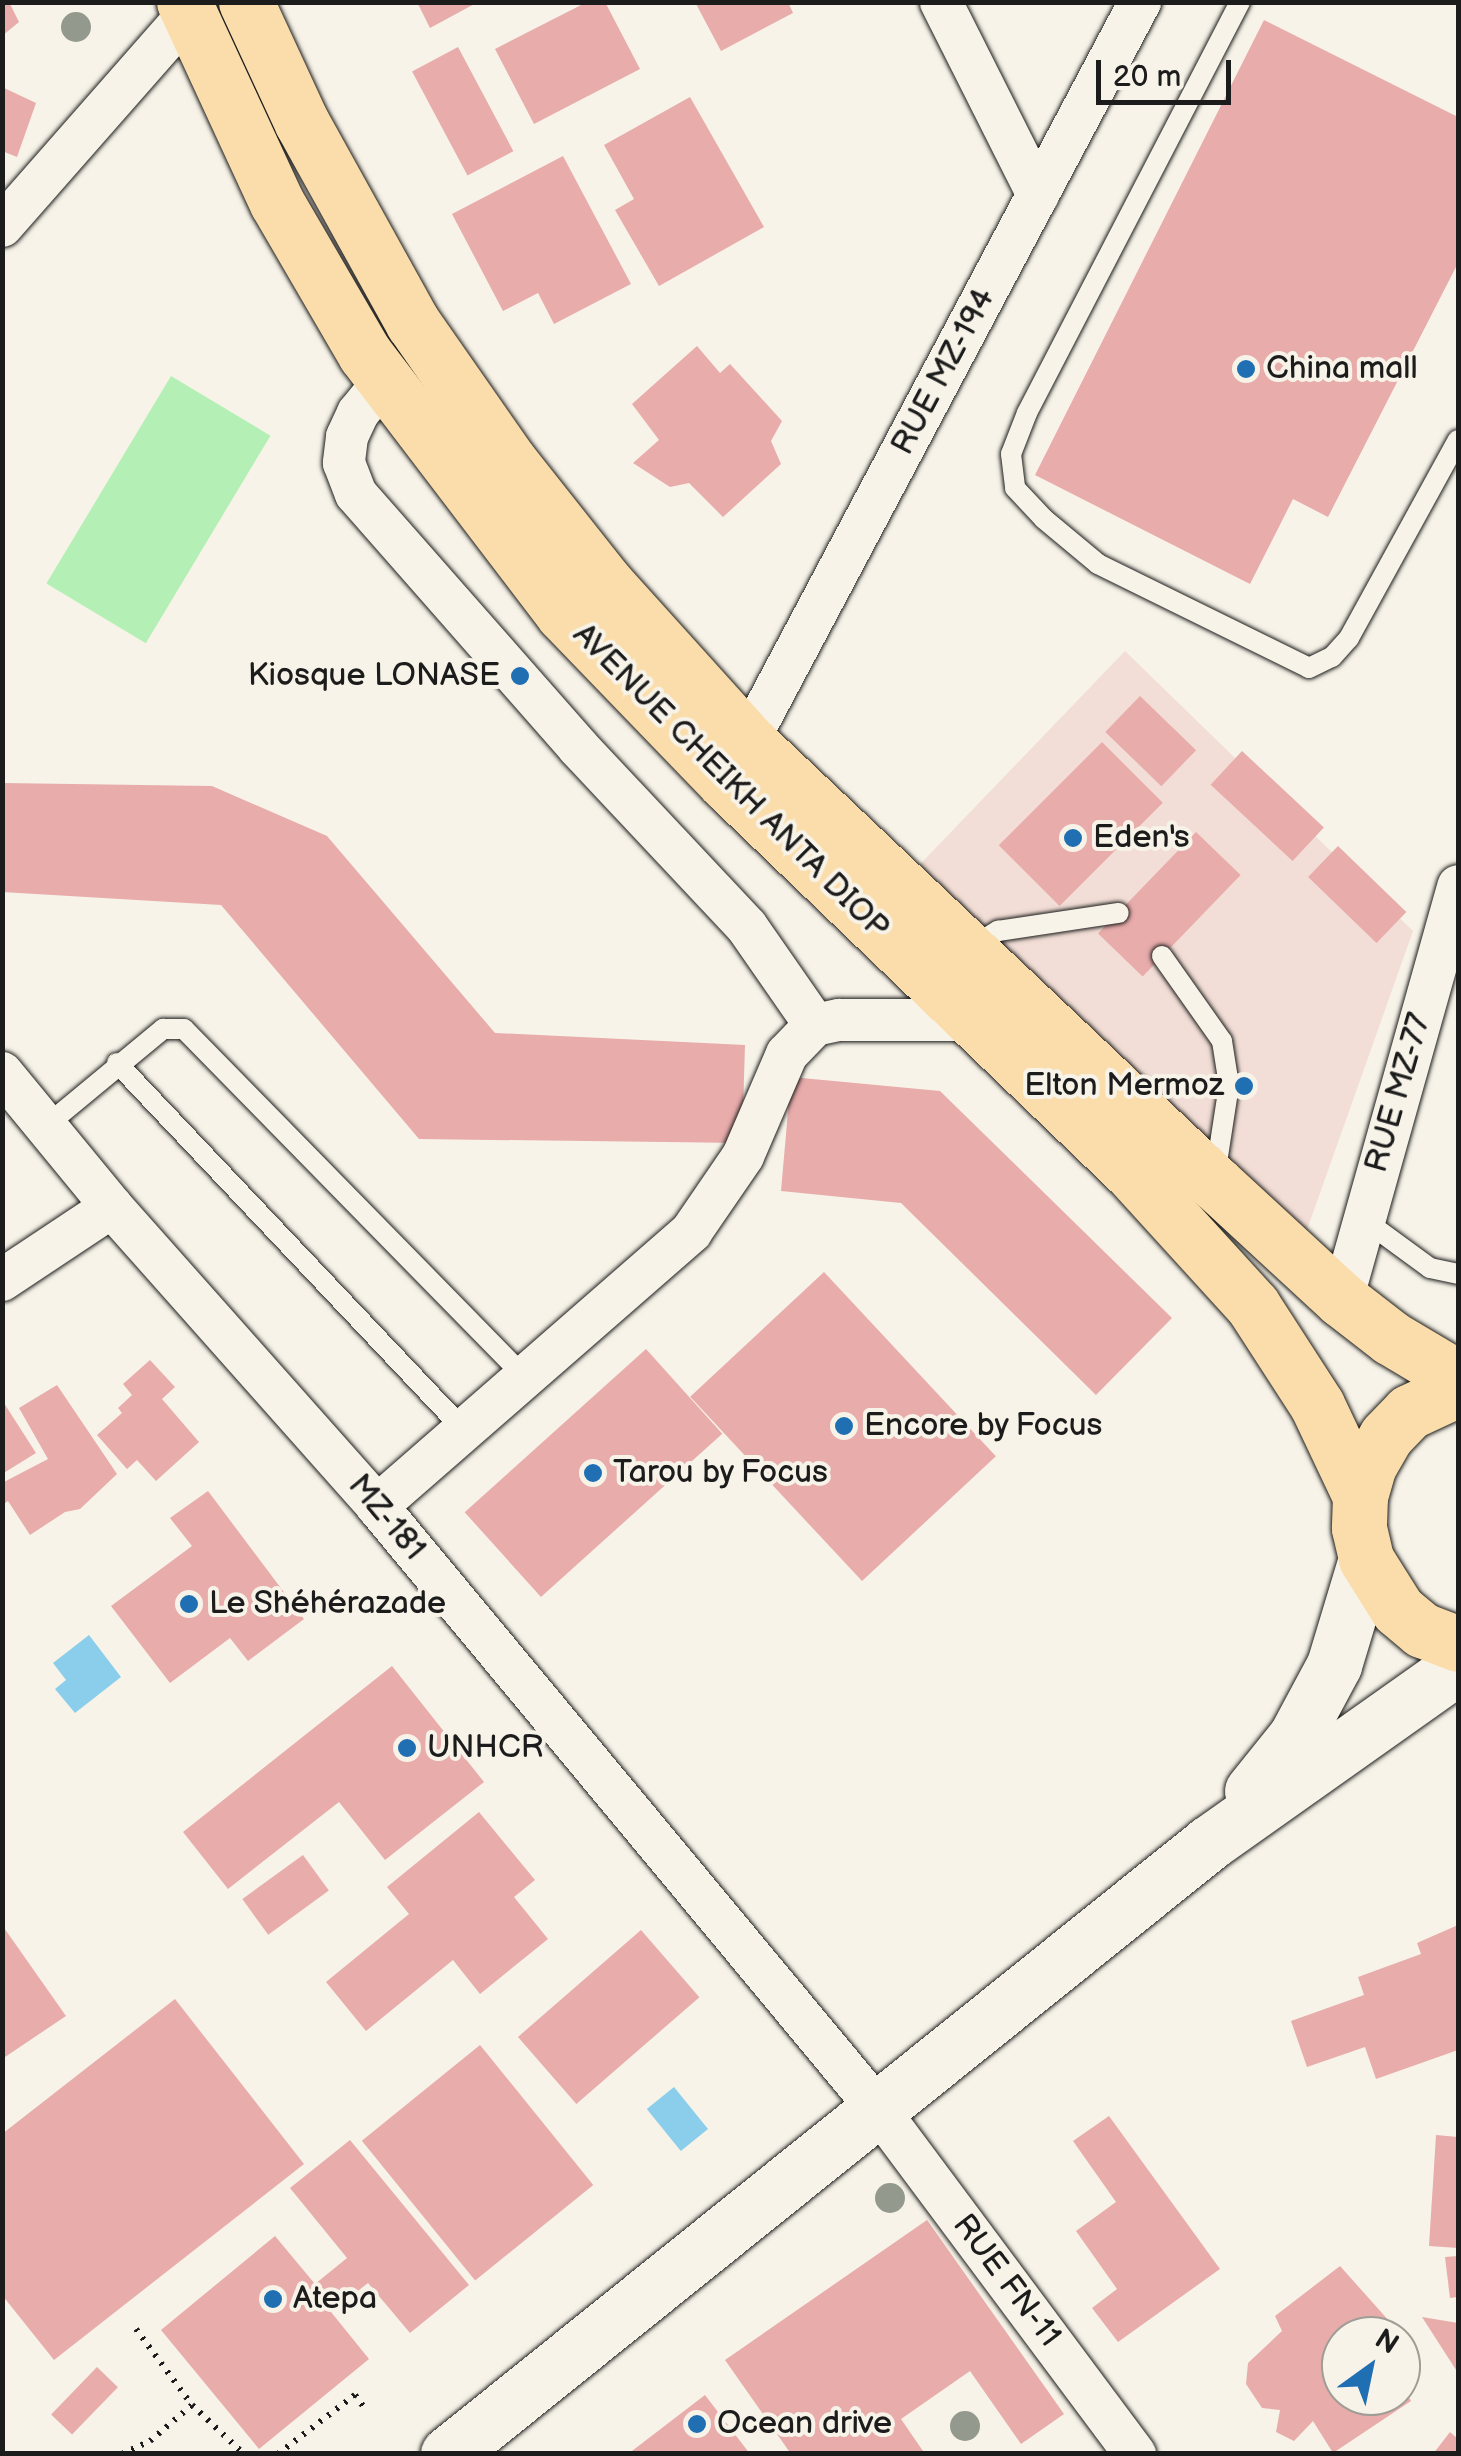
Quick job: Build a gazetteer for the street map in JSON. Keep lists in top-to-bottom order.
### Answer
{
  "streets": {
    "main road": ["AVENUE CHEIKH ANTA DIOP"],
    "street": [
      "RUE MZ-194",
      "RUE MZ-77",
      "MZ-181",
      "RUE FN-11"
    ]
  },
  "crossings": [
    ["RUE MZ-194", "AVENUE CHEIKH ANTA DIOP"],
    ["AVENUE CHEIKH ANTA DIOP", "RUE MZ-77"],
    ["MZ-181", "RUE FN-11"]
  ],
  "places": [
    "China mall",
    "Kiosque LONASE",
    "Eden's",
    "Elton Mermoz",
    "Encore by Focus",
    "Tarou by Focus",
    "Le Shéhérazade",
    "UNHCR",
    "Atepa",
    "Ocean drive"
  ],
  "scale_bar": "20 m",
  "north": "top right"
}
